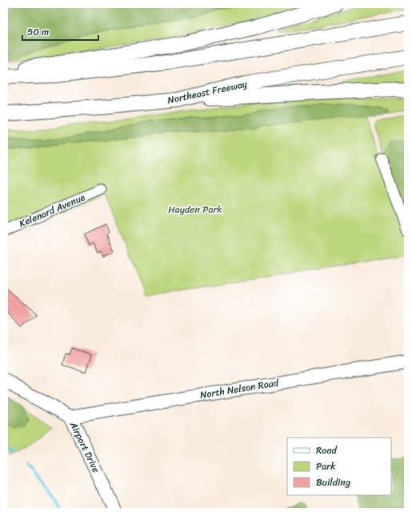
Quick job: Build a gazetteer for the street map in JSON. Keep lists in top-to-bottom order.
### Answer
{
  "streets": {
    "highway": ["Northeast Freeway"],
    "main road": ["North Nelson Road", "Airport Drive"],
    "street": ["Kelenard Avenue"]
  },
  "crossings": [
    ["North Nelson Road", "Airport Drive"]
  ],
  "parks": ["Hayden Park"],
  "legend": ["Road", "Park", "Building"],
  "scale_bar": "50 m"
}
